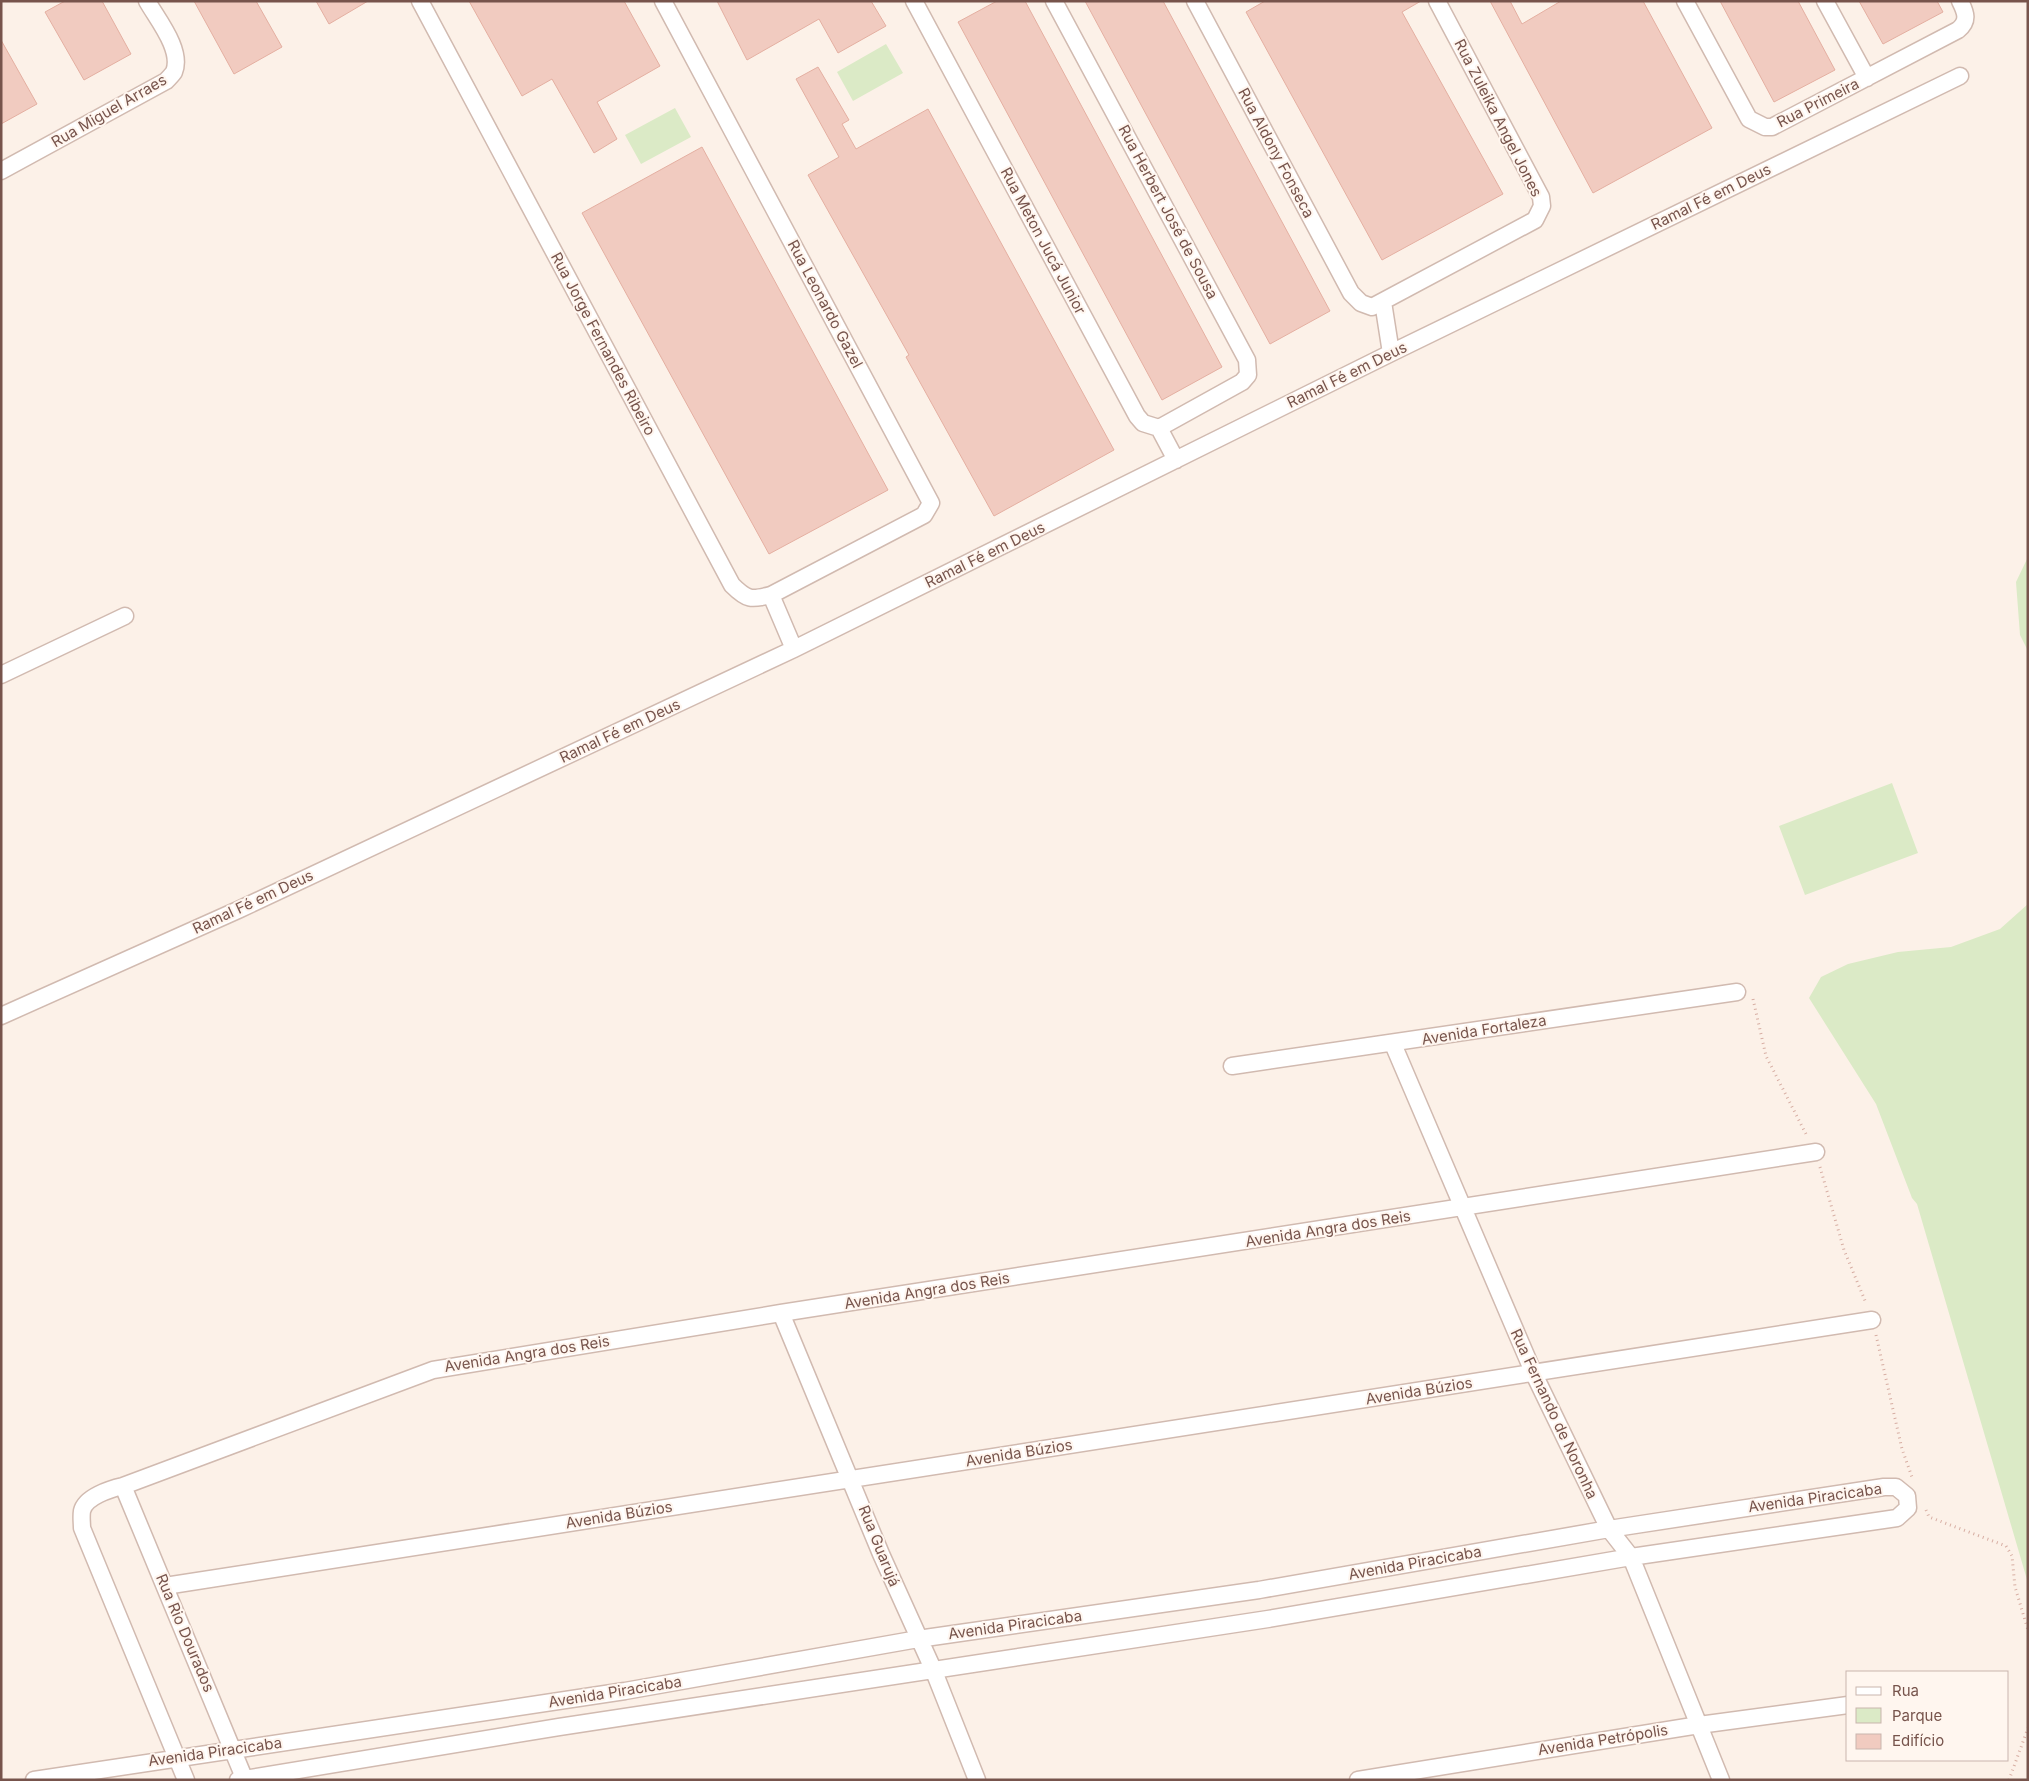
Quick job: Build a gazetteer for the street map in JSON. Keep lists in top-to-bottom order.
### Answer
{
  "streets": {
    "street": [
      "Rua Primeira",
      "Rua Miguel Arraes",
      "Rua Zuleika Angel Jones",
      "Rua Aldony Fonseca",
      "Ramal Fé em Deus",
      "Rua Herbert José de Sousa",
      "Rua Meton Jucá Junior",
      "Rua Leonardo Gazel",
      "Rua Jorge Fernandes Ribeiro",
      "Avenida Fortaleza",
      "Avenida Angra dos Reis",
      "Avenida Búzios",
      "Rua Fernando de Noronha",
      "Avenida Piracicaba",
      "Rua Guarujá",
      "Rua Rio Dourados",
      "Avenida Petrópolis"
    ]
  },
  "crossings": [
    ["Rua Zuleika Angel Jones", "Rua Aldony Fonseca"],
    ["Rua Herbert José de Sousa", "Rua Meton Jucá Junior"],
    ["Rua Leonardo Gazel", "Rua Jorge Fernandes Ribeiro"],
    ["Avenida Fortaleza", "Rua Fernando de Noronha"],
    ["Avenida Angra dos Reis", "Rua Fernando de Noronha"],
    ["Avenida Angra dos Reis", "Avenida Piracicaba"],
    ["Avenida Angra dos Reis", "Rua Guarujá"],
    ["Avenida Angra dos Reis", "Rua Rio Dourados"],
    ["Avenida Búzios", "Rua Fernando de Noronha"],
    ["Avenida Búzios", "Rua Guarujá"],
    ["Avenida Búzios", "Rua Rio Dourados"],
    ["Rua Fernando de Noronha", "Avenida Piracicaba"],
    ["Rua Fernando de Noronha", "Avenida Petrópolis"],
    ["Avenida Piracicaba", "Rua Guarujá"],
    ["Avenida Piracicaba", "Rua Rio Dourados"]
  ],
  "legend": ["Rua", "Parque", "Edifício"]
}
